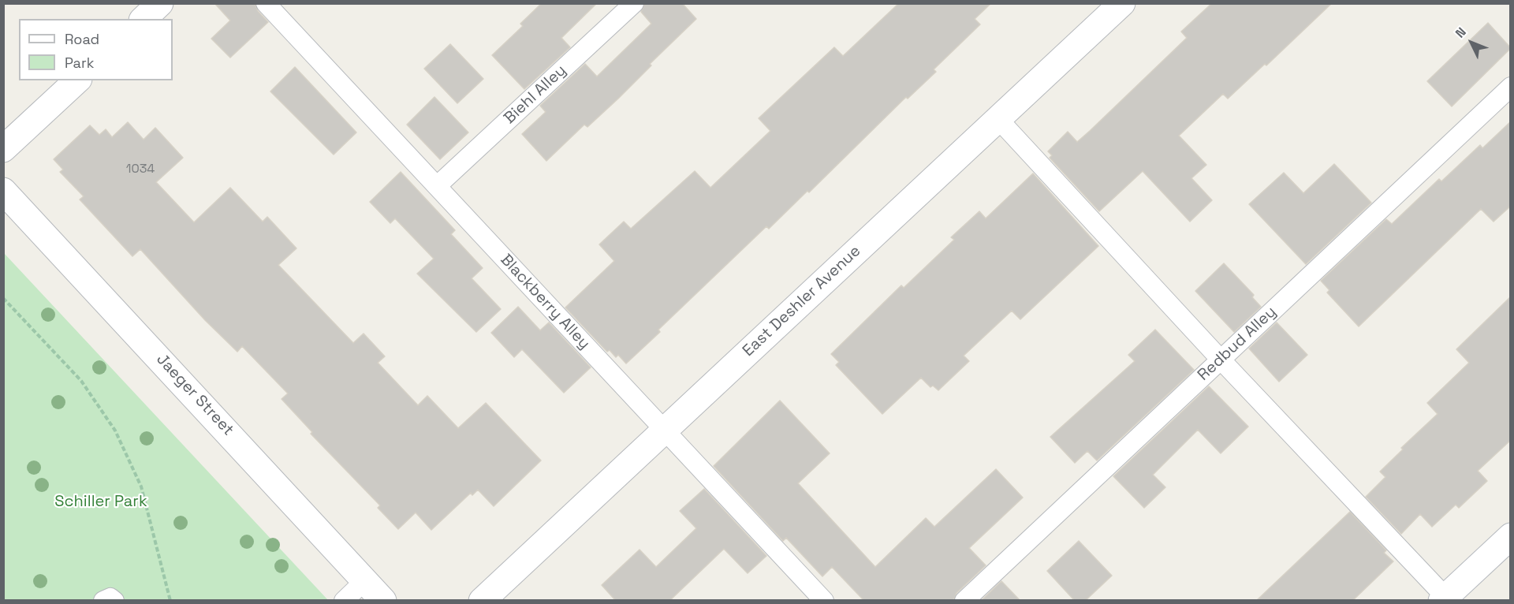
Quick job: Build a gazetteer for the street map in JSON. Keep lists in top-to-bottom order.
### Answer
{
  "streets": {
    "street": ["East Deshler Avenue", "Jaeger Street"],
    "lane": ["Biehl Alley", "Blackberry Alley", "Redbud Alley"]
  },
  "crossings": [
    ["Biehl Alley", "Blackberry Alley"],
    ["East Deshler Avenue", "Blackberry Alley"]
  ],
  "parks": ["Schiller Park"],
  "house_numbers": ["1034"],
  "legend": ["Road", "Park"],
  "north": "top left"
}
